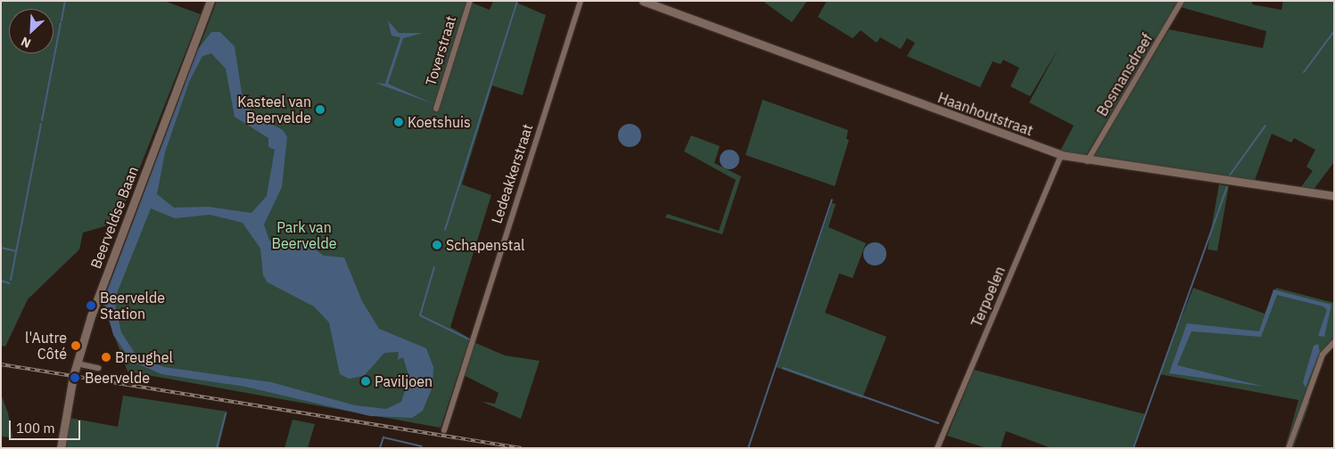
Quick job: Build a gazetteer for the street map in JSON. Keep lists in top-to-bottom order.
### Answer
{
  "streets": {
    "street": [
      "Toverstraat",
      "Bosmansdreef",
      "Haanhoutstraat",
      "Ledeakkerstraat",
      "Beerveldse Baan",
      "Terpoelen"
    ]
  },
  "crossings": [
    ["Bosmansdreef", "Haanhoutstraat"],
    ["Haanhoutstraat", "Terpoelen"]
  ],
  "parks": ["Park van Beervelde"],
  "places": [
    "Kasteel van Beervelde",
    "Koetshuis",
    "Schapenstal",
    "Beervelde Station",
    "l'Autre Côté",
    "Breughel",
    "Beervelde",
    "Paviljoen"
  ],
  "scale_bar": "100 m",
  "north": "bottom left"
}
